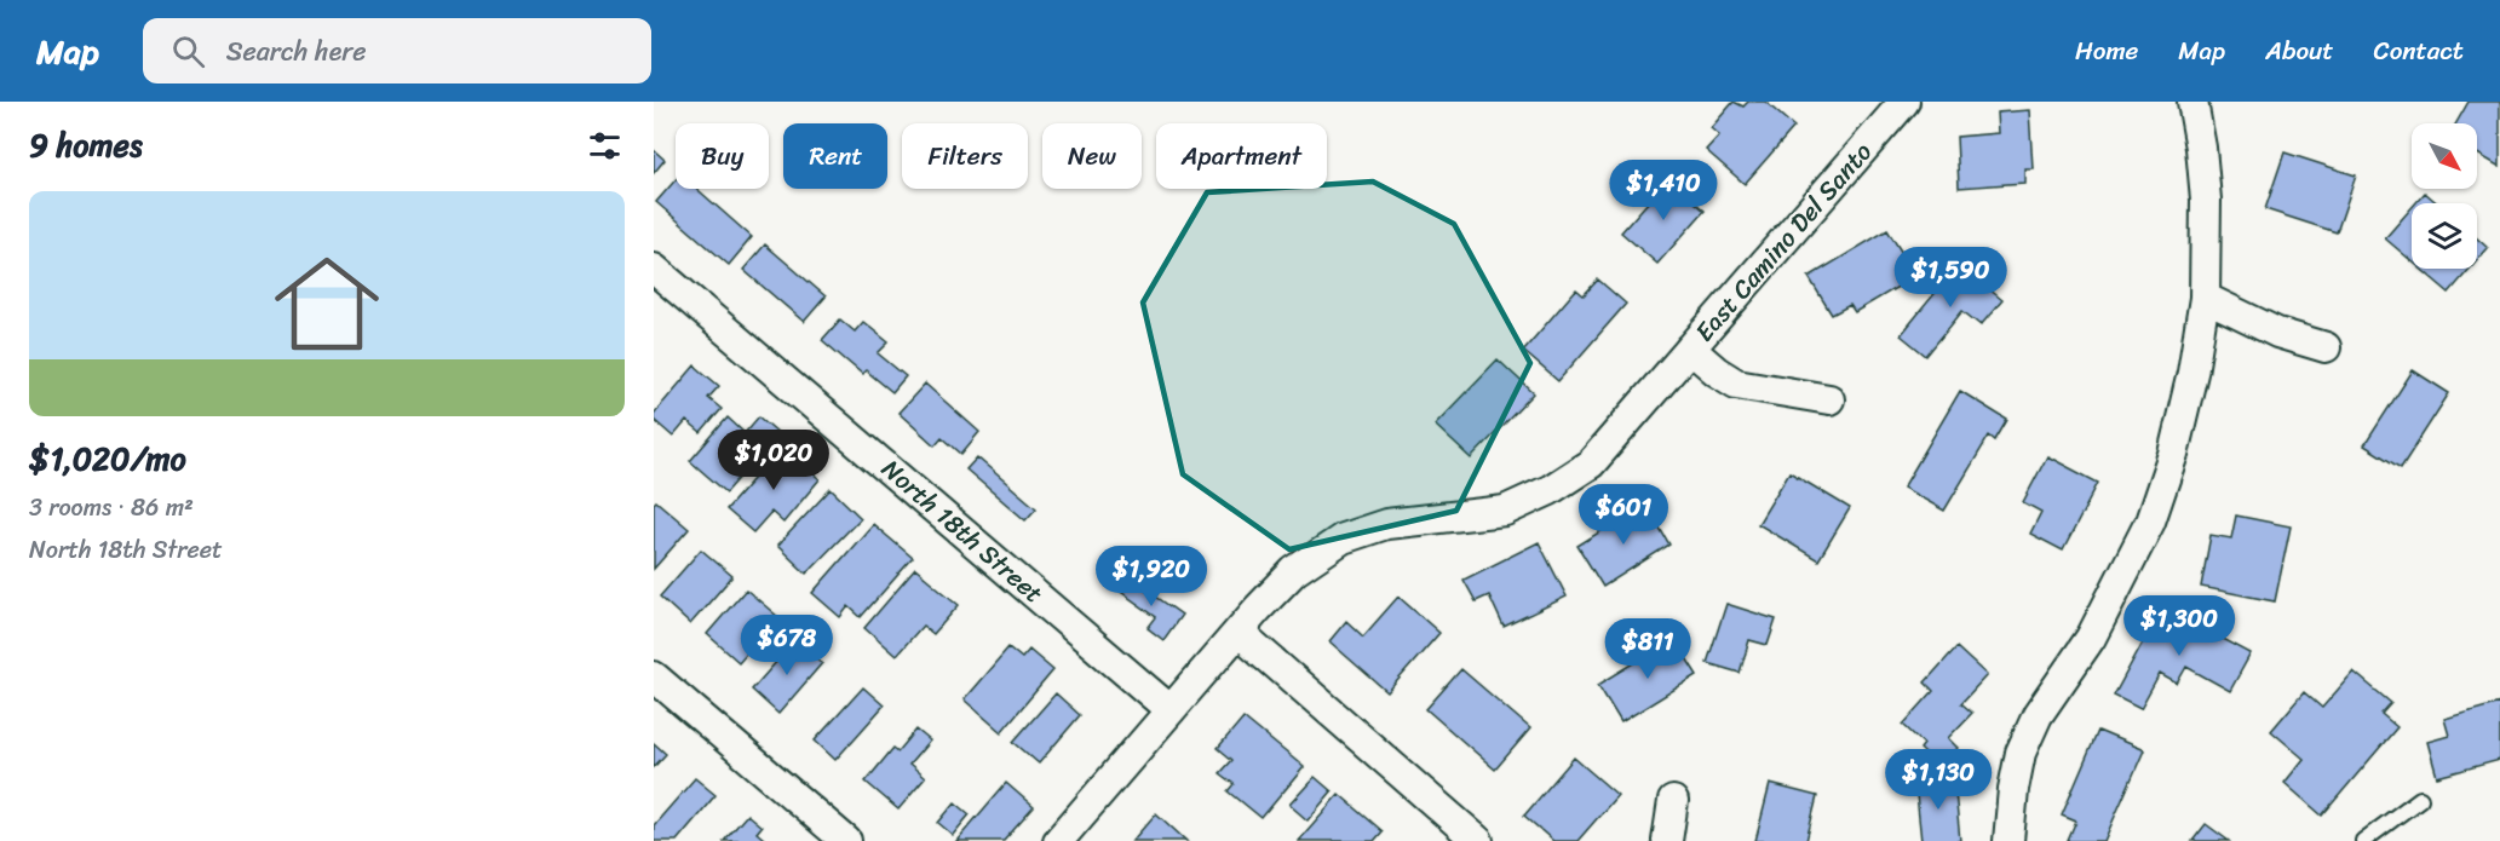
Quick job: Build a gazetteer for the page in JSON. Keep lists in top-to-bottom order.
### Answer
{
  "streets": {
    "street": ["East Camino Del Santo", "North 18th Street"]
  },
  "crossings": [
    ["East Camino Del Santo", "North 18th Street"]
  ],
  "north": "bottom right",
  "page": {
    "header": "Map",
    "search": "Search here",
    "nav": [
      "Home",
      "Map",
      "About",
      "Contact"
    ],
    "heading": "9 homes",
    "chip": [
      "Buy",
      "Rent",
      "Filters",
      "New",
      "Apartment"
    ],
    "price": [
      "$1,410",
      "$1,590",
      "$1,020",
      "$601",
      "$1,920",
      "$1,300",
      "$678",
      "$811",
      "$1,130"
    ],
    "list": [
      {
        "name": "$1,020/mo",
        "note": "3 rooms · 86 m² · North 18th Street"
      }
    ]
  }
}
